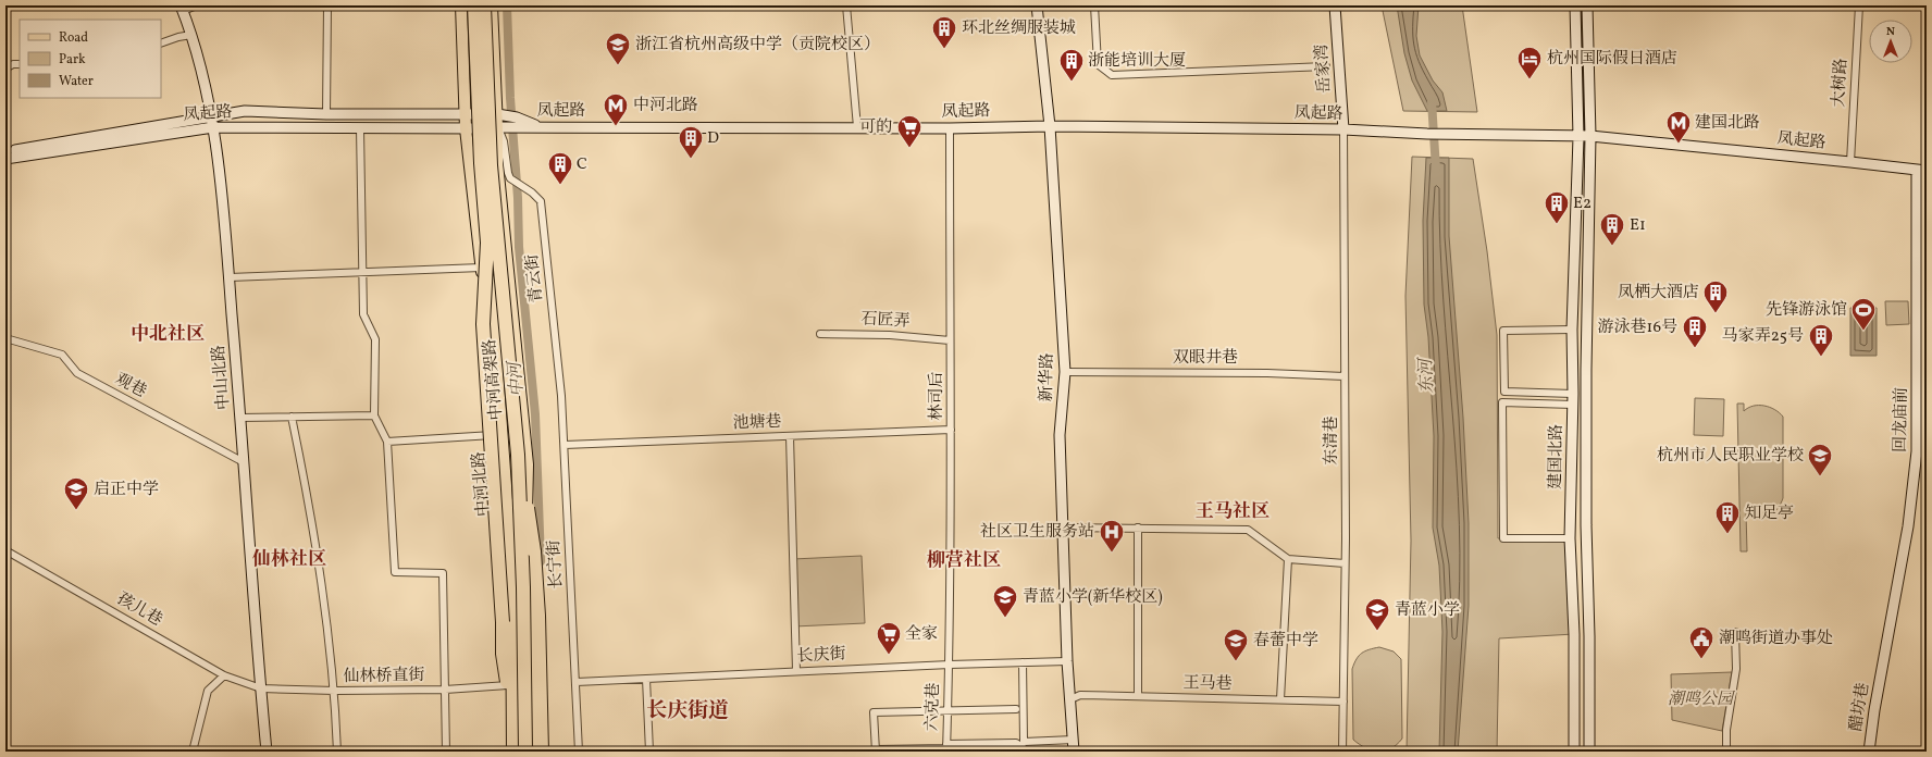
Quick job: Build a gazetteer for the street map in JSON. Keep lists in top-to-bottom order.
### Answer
{
  "streets": {
    "highway": ["中河高架路"],
    "main road": [
      "岳家湾",
      "凤起路",
      "中山北路",
      "新华路",
      "回龙庙前",
      "建国北路",
      "中河北路",
      "醋坊巷"
    ],
    "street": [
      "大树路",
      "青云街",
      "石匠弄",
      "双眼井巷",
      "观巷",
      "林司后",
      "池塘巷",
      "东清巷",
      "长宁街",
      "孩儿巷",
      "长庆街",
      "仙林桥直街",
      "王马巷",
      "六克巷"
    ]
  },
  "crossings": [
    ["岳家湾", "凤起路"],
    ["岳家湾", "东清巷"],
    ["大树路", "凤起路"],
    ["凤起路", "青云街"],
    ["凤起路", "中山北路"],
    ["凤起路", "新华路"],
    ["凤起路", "林司后"],
    ["凤起路", "回龙庙前"],
    ["凤起路", "东清巷"],
    ["凤起路", "建国北路"],
    ["凤起路", "中河北路"],
    ["青云街", "池塘巷"],
    ["青云街", "长宁街"],
    ["石匠弄", "林司后"],
    ["双眼井巷", "新华路"],
    ["双眼井巷", "东清巷"],
    ["中山北路", "观巷"],
    ["中山北路", "孩儿巷"],
    ["中山北路", "仙林桥直街"],
    ["新华路", "长庆街"],
    ["新华路", "王马巷"],
    ["林司后", "池塘巷"],
    ["林司后", "长庆街"],
    ["林司后", "六克巷"],
    ["回龙庙前", "醋坊巷"],
    ["池塘巷", "长宁街"],
    ["东清巷", "王马巷"],
    ["中河北路", "仙林桥直街"],
    ["长宁街", "长庆街"],
    ["孩儿巷", "仙林桥直街"],
    ["长庆街", "六克巷"]
  ],
  "districts": [
    "中北社区",
    "王马社区",
    "仙林社区",
    "柳营社区",
    "长庆街道"
  ],
  "water": ["东河", "中河"],
  "parks": ["潮鸣公园"],
  "places": {
    "building": [
      "环北丝绸服装城",
      "浙能培训大厦",
      "D",
      "C",
      "E2",
      "E1",
      "凤栖大酒店",
      "游泳巷16号",
      "马家弄25号",
      "知足亭"
    ],
    "school or university": [
      "浙江省杭州高级中学（贡院校区）",
      "杭州市人民职业学校",
      "启正中学",
      "青蓝小学(新华校区)",
      "青蓝小学",
      "春蕾中学"
    ],
    "hotel": ["杭州国际假日酒店"],
    "metro station": ["中河北路", "建国北路"],
    "supermarket": ["可的", "全家"],
    "sports": ["先锋游泳馆"],
    "hospital": ["社区卫生服务站"],
    "public building": ["潮鸣街道办事处"]
  },
  "legend": ["Road", "Park", "Water"],
  "north": "top"
}
